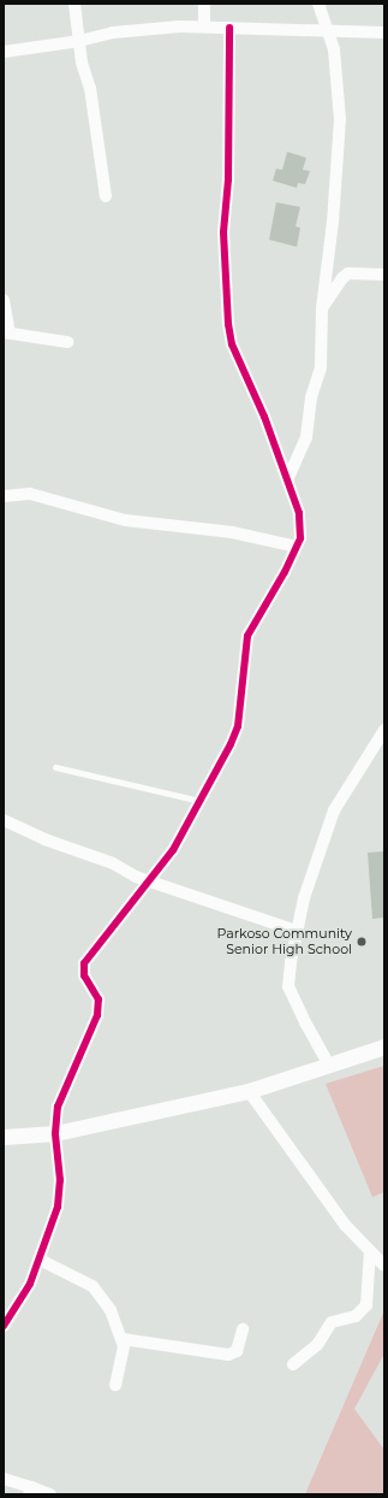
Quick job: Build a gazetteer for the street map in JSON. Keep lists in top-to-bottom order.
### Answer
{
  "places": ["Parkoso Community Senior High School"]
}
